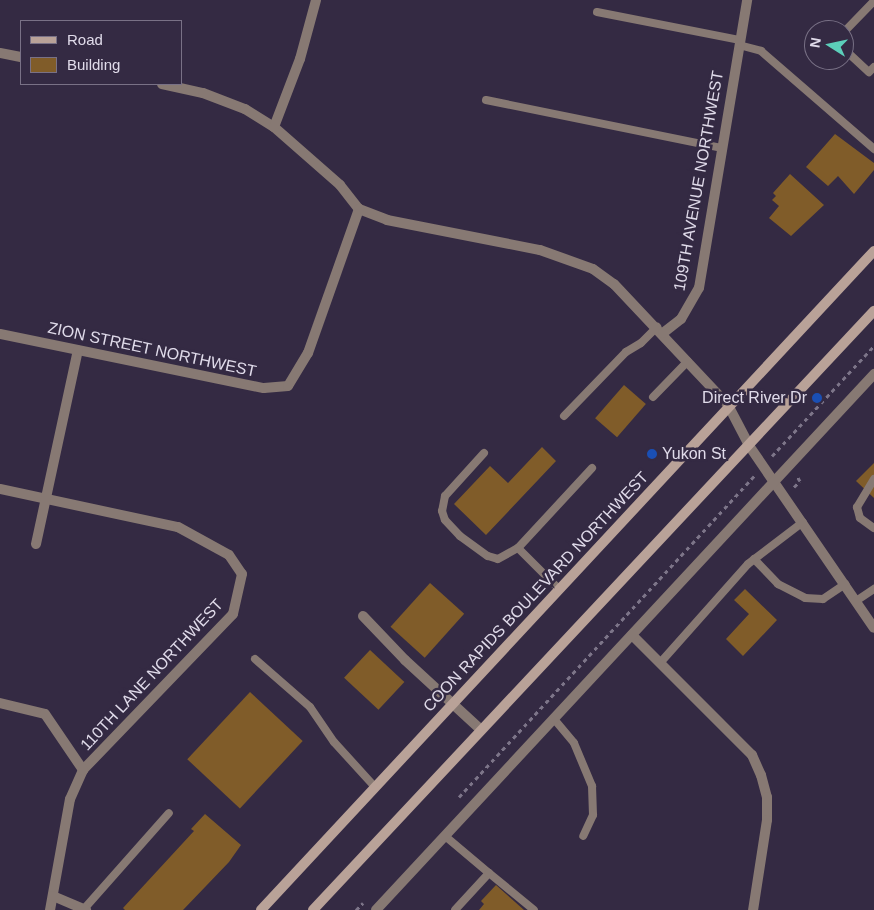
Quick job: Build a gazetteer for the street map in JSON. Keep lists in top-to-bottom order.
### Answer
{
  "streets": {
    "main road": ["COON RAPIDS BOULEVARD NORTHWEST"],
    "street": ["109TH AVENUE NORTHWEST", "ZION STREET NORTHWEST", "110TH LANE NORTHWEST"]
  },
  "places": ["Direct River Dr", "Yukon St"],
  "legend": ["Road", "Building"],
  "north": "left"
}
